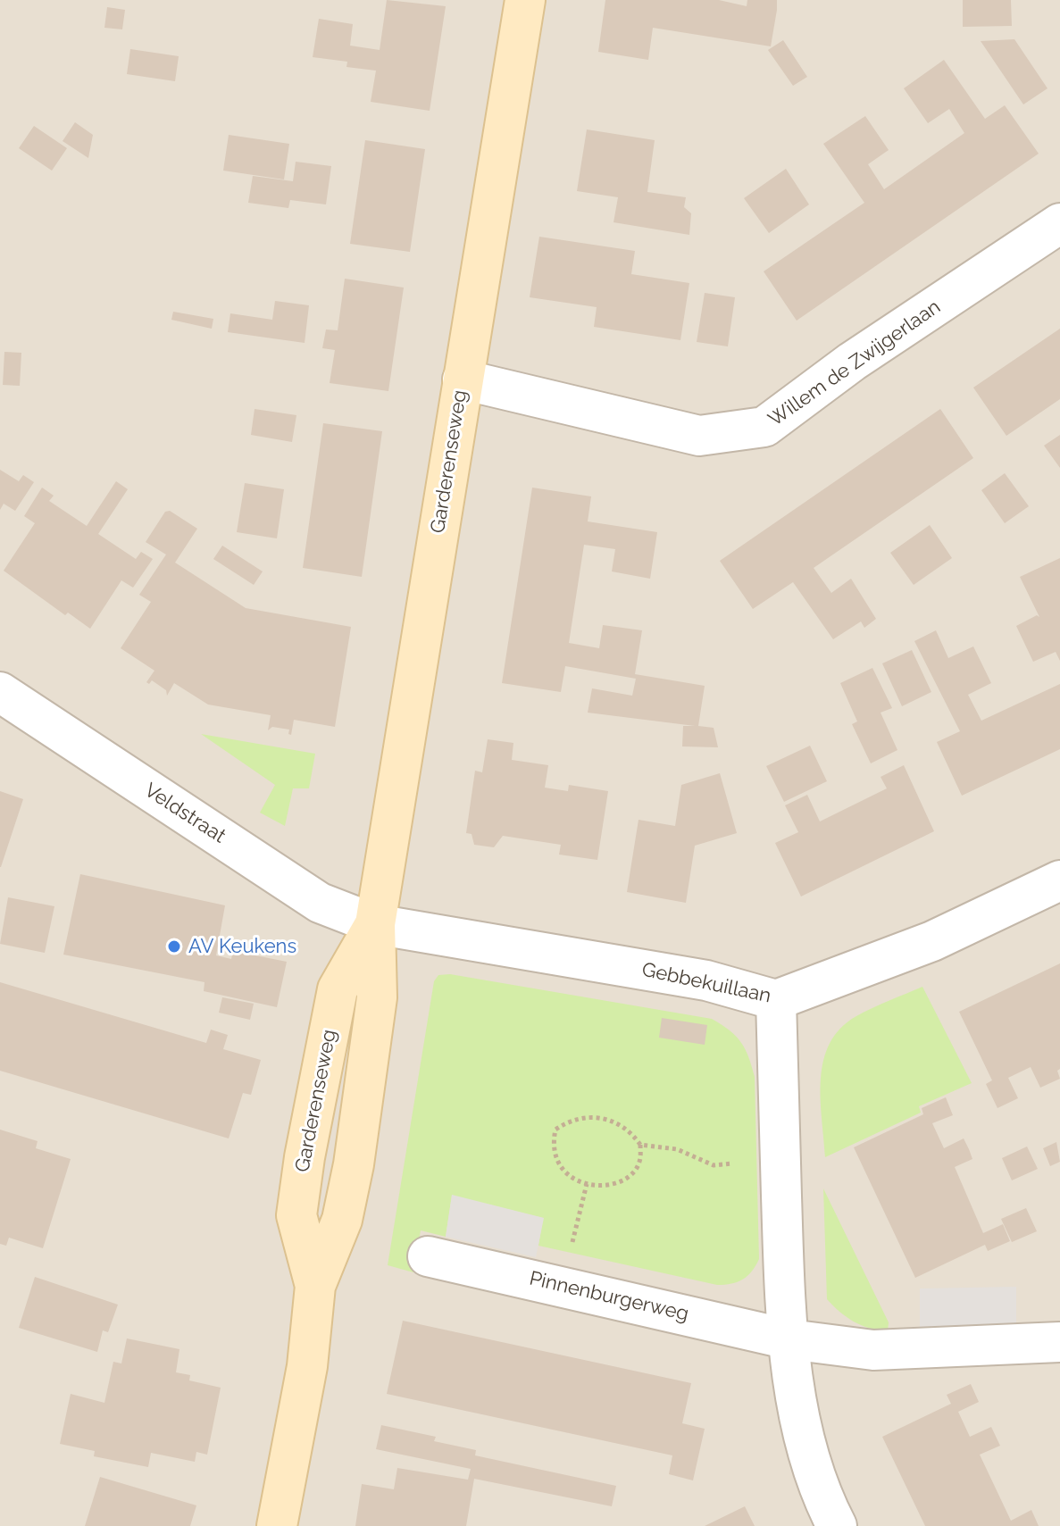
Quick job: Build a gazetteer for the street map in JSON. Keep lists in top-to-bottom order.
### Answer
{
  "streets": {
    "main road": ["Garderenseweg"],
    "street": [
      "Willem de Zwijgerlaan",
      "Veldstraat",
      "Gebbekuillaan",
      "Pinnenburgerweg"
    ]
  },
  "crossings": [
    ["Willem de Zwijgerlaan", "Garderenseweg"],
    ["Garderenseweg", "Veldstraat"],
    ["Garderenseweg", "Gebbekuillaan"],
    ["Veldstraat", "Gebbekuillaan"]
  ],
  "places": ["AV Keukens"]
}
